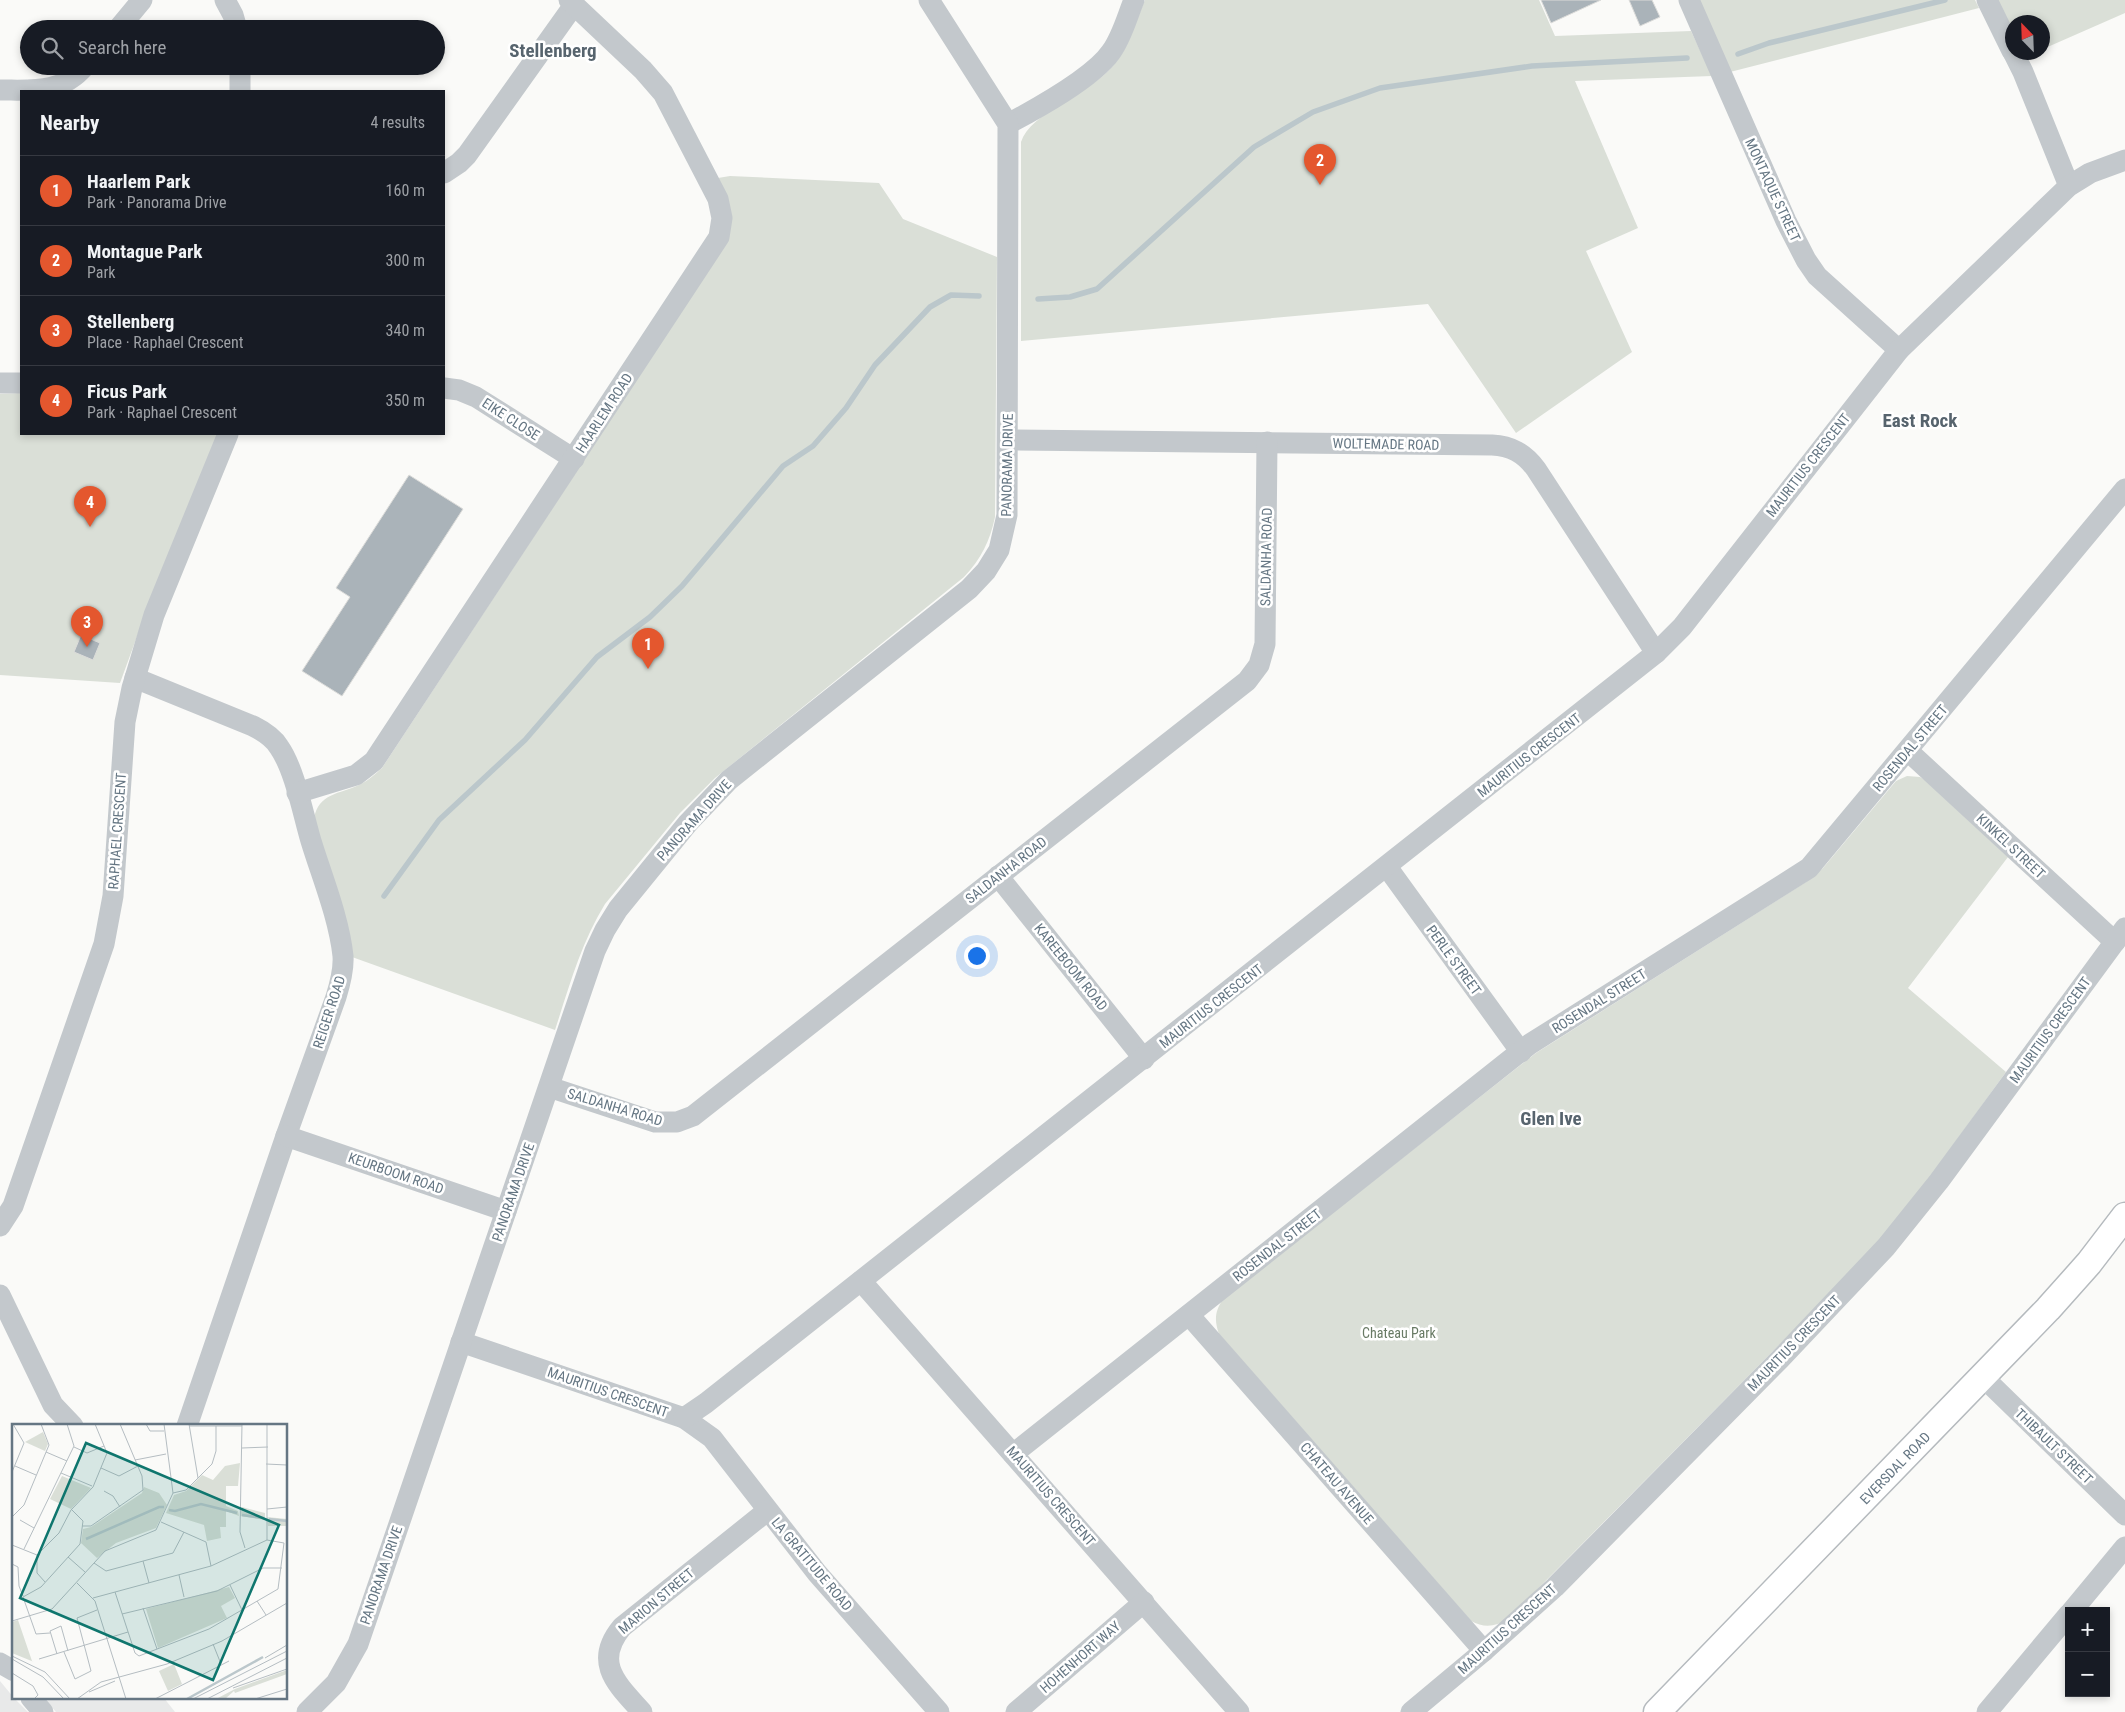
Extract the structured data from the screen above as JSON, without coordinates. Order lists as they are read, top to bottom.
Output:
{
  "streets": {
    "main road": ["EVERSDAL ROAD"],
    "street": [
      "MONTAQUE STREET",
      "HAARLEM ROAD",
      "EIKE CLOSE",
      "WOLTEMADE ROAD",
      "PANORAMA DRIVE",
      "MAURITIUS CRESCENT",
      "SALDANHA ROAD",
      "ROSENDAL STREET",
      "RAPHAEL CRESCENT",
      "KINKEL STREET",
      "PERLE STREET",
      "KAREEBOOM ROAD",
      "REIGER ROAD",
      "KEURBOOM ROAD",
      "THIBAULT STREET",
      "CHATEAU AVENUE",
      "LA GRATITUDE ROAD",
      "MARION STREET",
      "HOHENHORT WAY"
    ]
  },
  "crossings": [
    ["MONTAQUE STREET", "MAURITIUS CRESCENT"],
    ["HAARLEM ROAD", "EIKE CLOSE"],
    ["HAARLEM ROAD", "REIGER ROAD"],
    ["WOLTEMADE ROAD", "PANORAMA DRIVE"],
    ["WOLTEMADE ROAD", "MAURITIUS CRESCENT"],
    ["WOLTEMADE ROAD", "SALDANHA ROAD"],
    ["PANORAMA DRIVE", "MAURITIUS CRESCENT"],
    ["PANORAMA DRIVE", "SALDANHA ROAD"],
    ["PANORAMA DRIVE", "KEURBOOM ROAD"],
    ["MAURITIUS CRESCENT", "ROSENDAL STREET"],
    ["MAURITIUS CRESCENT", "KINKEL STREET"],
    ["MAURITIUS CRESCENT", "PERLE STREET"],
    ["MAURITIUS CRESCENT", "KAREEBOOM ROAD"],
    ["MAURITIUS CRESCENT", "CHATEAU AVENUE"],
    ["MAURITIUS CRESCENT", "LA GRATITUDE ROAD"],
    ["MAURITIUS CRESCENT", "HOHENHORT WAY"],
    ["SALDANHA ROAD", "KAREEBOOM ROAD"],
    ["ROSENDAL STREET", "KINKEL STREET"],
    ["ROSENDAL STREET", "PERLE STREET"],
    ["ROSENDAL STREET", "CHATEAU AVENUE"],
    ["RAPHAEL CRESCENT", "REIGER ROAD"],
    ["REIGER ROAD", "KEURBOOM ROAD"],
    ["THIBAULT STREET", "EVERSDAL ROAD"],
    ["LA GRATITUDE ROAD", "MARION STREET"]
  ],
  "districts": ["Stellenberg", "East Rock", "Glen Ive"],
  "parks": ["Chateau Park"],
  "north": "top left",
  "page": {
    "search": "Search here",
    "heading": ["Nearby", "4 results"],
    "pins": [
      "2",
      "4",
      "3",
      "1"
    ],
    "list": [
      {
        "mark": "1",
        "name": "Haarlem Park",
        "note": "Park · Panorama Drive",
        "value": "160 m"
      },
      {
        "mark": "2",
        "name": "Montague Park",
        "note": "Park",
        "value": "300 m"
      },
      {
        "mark": "3",
        "name": "Stellenberg",
        "note": "Place · Raphael Crescent",
        "value": "340 m"
      },
      {
        "mark": "4",
        "name": "Ficus Park",
        "note": "Park · Raphael Crescent",
        "value": "350 m"
      }
    ],
    "map_buttons": ["+", "−"]
  }
}
